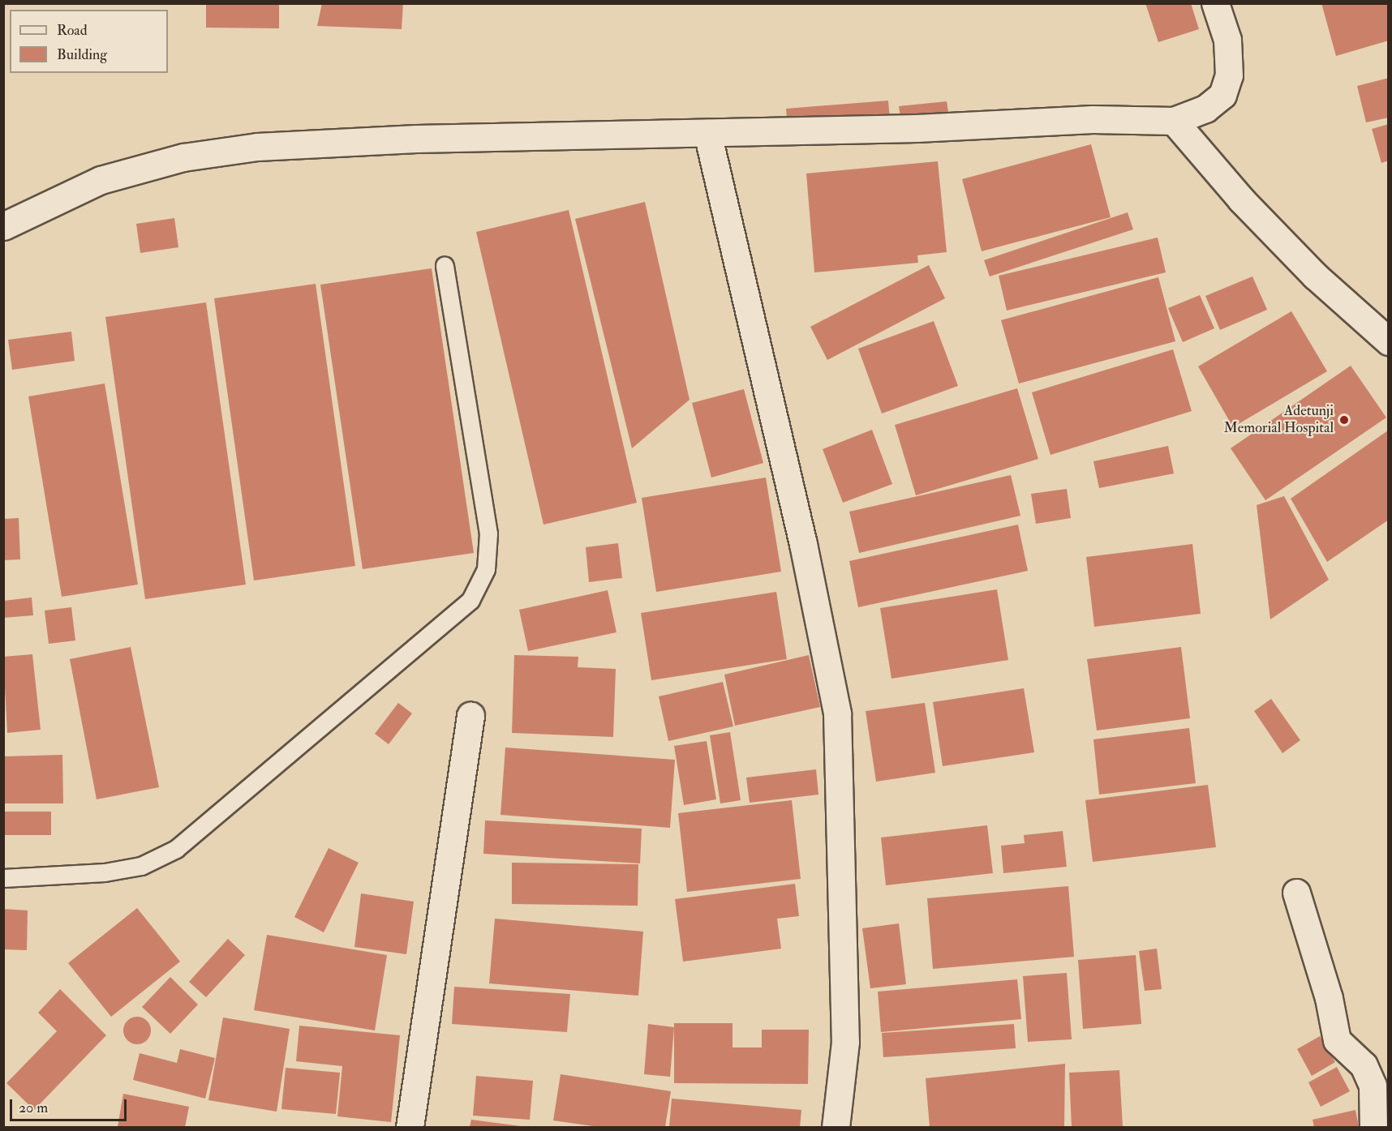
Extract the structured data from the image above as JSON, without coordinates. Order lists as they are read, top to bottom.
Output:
{
  "places": ["Adetunji Memorial Hospital"],
  "legend": ["Road", "Building"],
  "scale_bar": "20 m"
}
